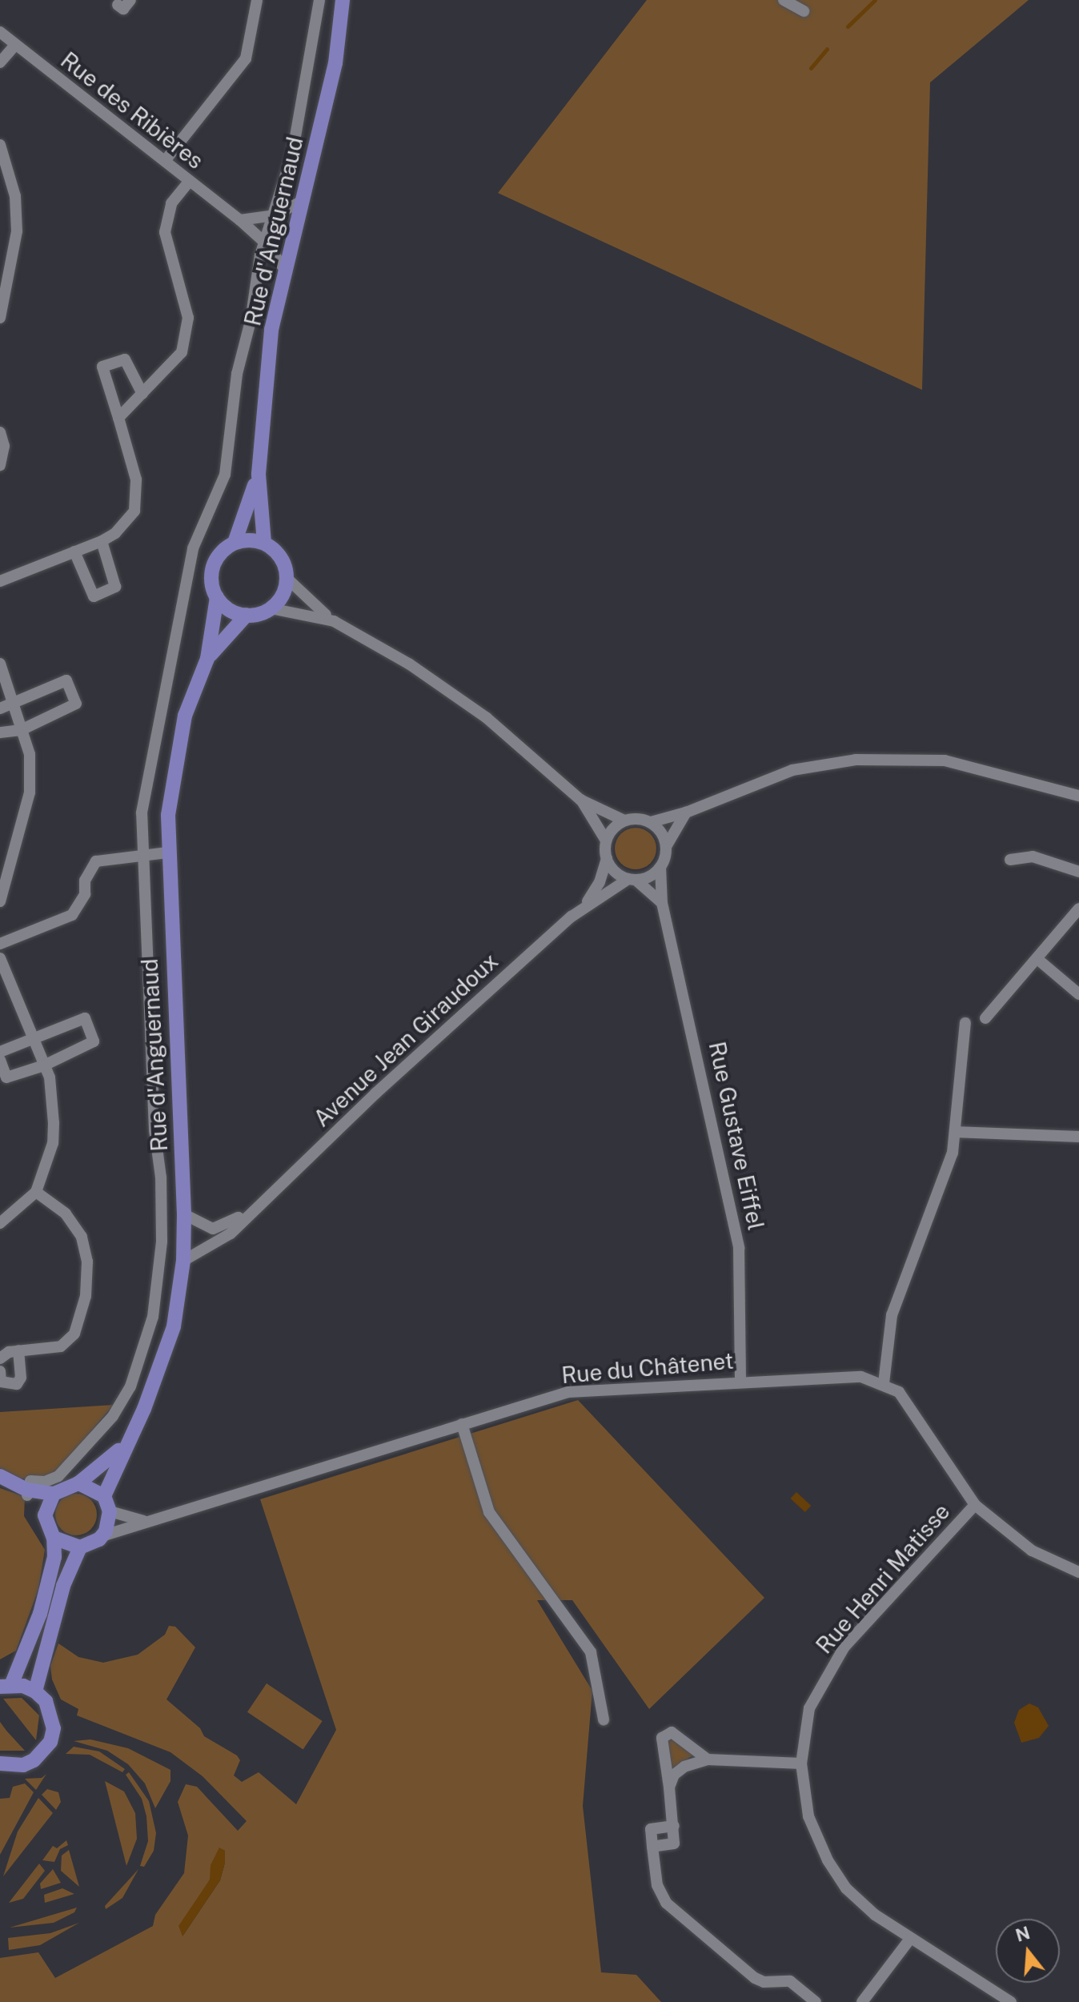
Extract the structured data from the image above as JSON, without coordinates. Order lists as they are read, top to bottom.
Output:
{
  "streets": {
    "main road": ["Rue d'Anguernaud"],
    "street": [
      "Rue des Ribières",
      "Avenue Jean Giraudoux",
      "Rue Gustave Eiffel",
      "Rue du Châtenet",
      "Rue Henri Matisse"
    ]
  },
  "crossings": [
    ["Rue des Ribières", "Rue d'Anguernaud"],
    ["Rue d'Anguernaud", "Avenue Jean Giraudoux"],
    ["Rue d'Anguernaud", "Rue du Châtenet"],
    ["Avenue Jean Giraudoux", "Rue Gustave Eiffel"],
    ["Rue Gustave Eiffel", "Rue du Châtenet"],
    ["Rue du Châtenet", "Rue Henri Matisse"]
  ],
  "north": "top"
}
